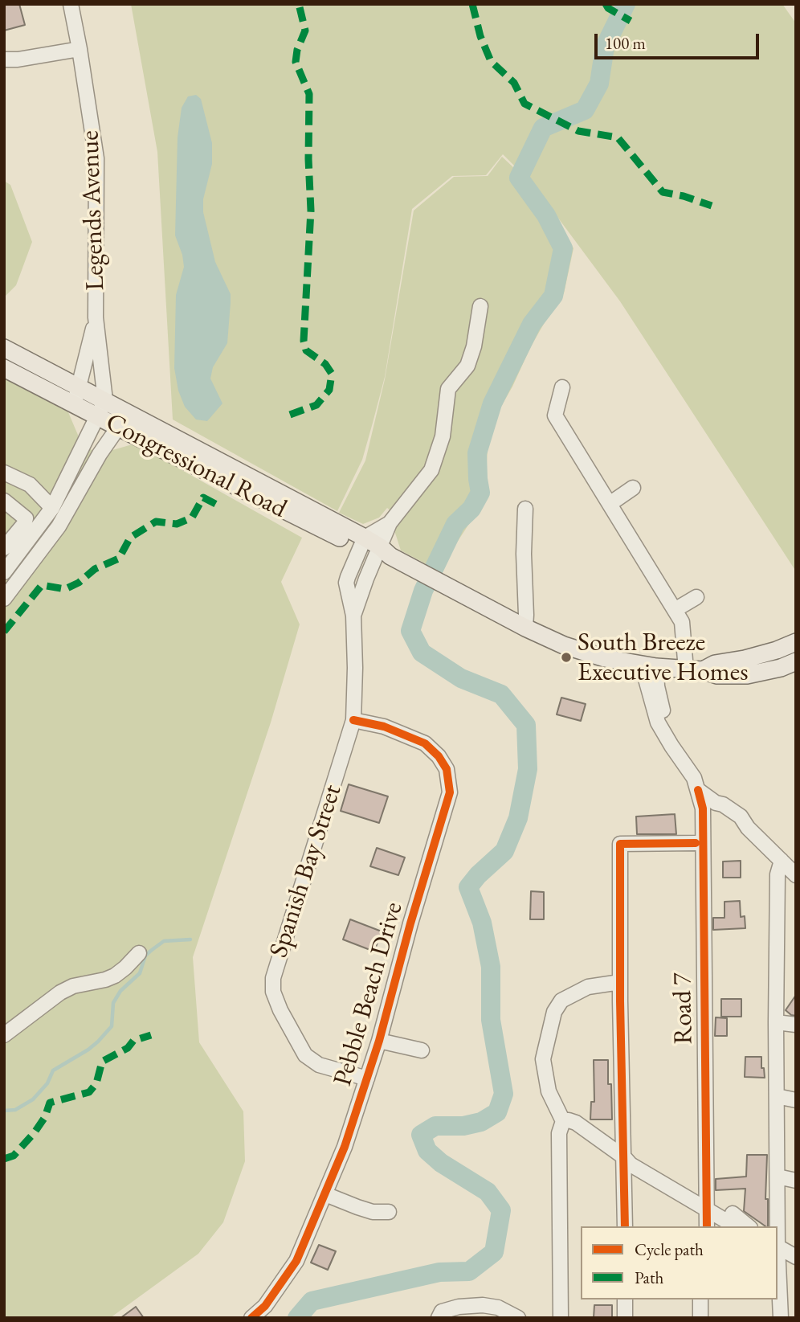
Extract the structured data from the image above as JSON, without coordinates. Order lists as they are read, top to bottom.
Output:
{
  "streets": {
    "main road": ["Congressional Road"],
    "street": [
      "Legends Avenue",
      "Spanish Bay Street",
      "Pebble Beach Drive",
      "Road 7"
    ]
  },
  "crossings": [
    ["Legends Avenue", "Congressional Road"],
    ["Congressional Road", "Spanish Bay Street"],
    ["Congressional Road", "Road 7"],
    ["Spanish Bay Street", "Pebble Beach Drive"]
  ],
  "places": ["South Breeze Executive Homes"],
  "legend": ["Cycle path", "Path"],
  "scale_bar": "100 m"
}
